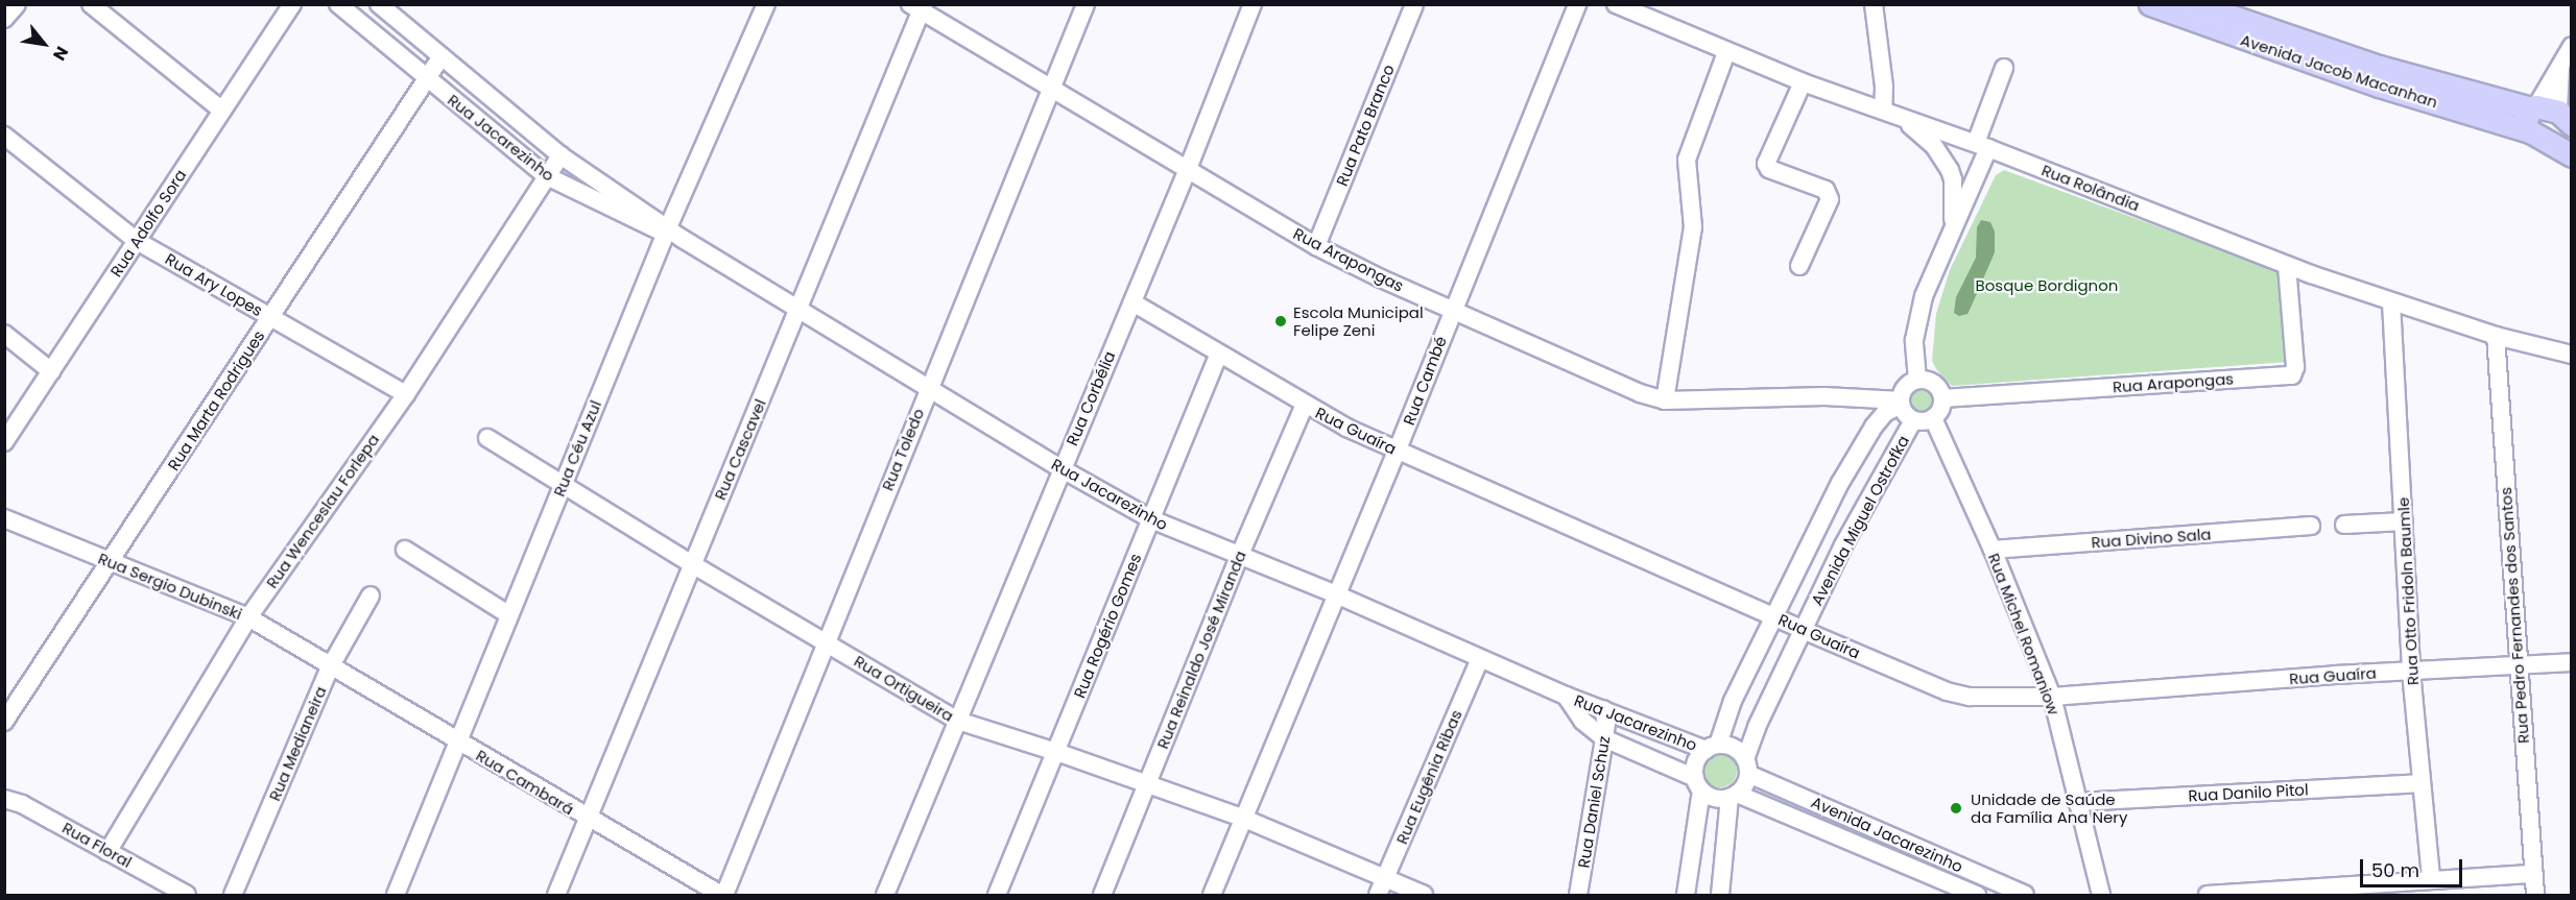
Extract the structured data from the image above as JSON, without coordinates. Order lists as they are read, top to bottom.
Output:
{
  "streets": {
    "main road": ["Avenida Jacob Macanhan"],
    "street": [
      "Rua Pato Branco",
      "Rua Jacarezinho",
      "Rua Rolândia",
      "Rua Adolfo Sora",
      "Rua Arapongas",
      "Rua Ary Lopes",
      "Rua Cambé",
      "Rua Corbélia",
      "Rua Marta Rodrigues",
      "Rua Guaíra",
      "Rua Céu Azul",
      "Rua Cascavel",
      "Rua Toledo",
      "Rua Wenceslau Forlepa",
      "Avenida Miguel Ostrofka",
      "Rua Divino Sala",
      "Rua Sergio Dubinski",
      "Rua Otto Fridoln Baumle",
      "Rua Pedro Fernandes dos Santos",
      "Rua Rogério Gomes",
      "Rua Michel Romaniow",
      "Rua Reinaldo José Miranda",
      "Rua Ortigueira",
      "Rua Medianeira",
      "Rua Eugênia Ribas",
      "Rua Cambará",
      "Rua Danilo Pitol",
      "Rua Daniel Schuz",
      "Avenida Jacarezinho",
      "Rua Floral"
    ]
  },
  "crossings": [
    ["Rua Pato Branco", "Rua Arapongas"],
    ["Rua Jacarezinho", "Rua Cambé"],
    ["Rua Jacarezinho", "Rua Corbélia"],
    ["Rua Jacarezinho", "Rua Marta Rodrigues"],
    ["Rua Jacarezinho", "Rua Céu Azul"],
    ["Rua Jacarezinho", "Rua Cascavel"],
    ["Rua Jacarezinho", "Rua Toledo"],
    ["Rua Jacarezinho", "Rua Wenceslau Forlepa"],
    ["Rua Jacarezinho", "Avenida Miguel Ostrofka"],
    ["Rua Jacarezinho", "Rua Rogério Gomes"],
    ["Rua Jacarezinho", "Rua Reinaldo José Miranda"],
    ["Rua Jacarezinho", "Rua Eugênia Ribas"],
    ["Rua Jacarezinho", "Rua Daniel Schuz"],
    ["Rua Jacarezinho", "Avenida Jacarezinho"],
    ["Rua Rolândia", "Rua Arapongas"],
    ["Rua Rolândia", "Rua Otto Fridoln Baumle"],
    ["Rua Rolândia", "Rua Pedro Fernandes dos Santos"],
    ["Rua Adolfo Sora", "Rua Ary Lopes"],
    ["Rua Arapongas", "Rua Cambé"],
    ["Rua Arapongas", "Rua Corbélia"],
    ["Rua Arapongas", "Rua Cascavel"],
    ["Rua Arapongas", "Rua Toledo"],
    ["Rua Arapongas", "Avenida Miguel Ostrofka"],
    ["Rua Arapongas", "Rua Michel Romaniow"],
    ["Rua Ary Lopes", "Rua Marta Rodrigues"],
    ["Rua Ary Lopes", "Rua Wenceslau Forlepa"],
    ["Rua Cambé", "Rua Guaíra"],
    ["Rua Cambé", "Rua Ortigueira"],
    ["Rua Corbélia", "Rua Guaíra"],
    ["Rua Corbélia", "Rua Ortigueira"],
    ["Rua Marta Rodrigues", "Rua Sergio Dubinski"],
    ["Rua Guaíra", "Avenida Miguel Ostrofka"],
    ["Rua Guaíra", "Rua Otto Fridoln Baumle"],
    ["Rua Guaíra", "Rua Pedro Fernandes dos Santos"],
    ["Rua Guaíra", "Rua Rogério Gomes"],
    ["Rua Guaíra", "Rua Michel Romaniow"],
    ["Rua Guaíra", "Rua Reinaldo José Miranda"],
    ["Rua Céu Azul", "Rua Ortigueira"],
    ["Rua Céu Azul", "Rua Cambará"],
    ["Rua Cascavel", "Rua Ortigueira"],
    ["Rua Cascavel", "Rua Cambará"],
    ["Rua Toledo", "Rua Ortigueira"],
    ["Rua Toledo", "Rua Cambará"],
    ["Rua Wenceslau Forlepa", "Rua Sergio Dubinski"],
    ["Rua Wenceslau Forlepa", "Rua Floral"],
    ["Avenida Miguel Ostrofka", "Rua Michel Romaniow"],
    ["Avenida Miguel Ostrofka", "Avenida Jacarezinho"],
    ["Rua Divino Sala", "Rua Michel Romaniow"],
    ["Rua Sergio Dubinski", "Rua Medianeira"],
    ["Rua Sergio Dubinski", "Rua Cambará"],
    ["Rua Otto Fridoln Baumle", "Rua Danilo Pitol"],
    ["Rua Rogério Gomes", "Rua Ortigueira"],
    ["Rua Michel Romaniow", "Rua Danilo Pitol"],
    ["Rua Reinaldo José Miranda", "Rua Ortigueira"],
    ["Rua Ortigueira", "Rua Eugênia Ribas"],
    ["Rua Medianeira", "Rua Cambará"]
  ],
  "parks": ["Bosque Bordignon"],
  "places": ["Escola Municipal Felipe Zeni", "Unidade de Saúde da Família Ana Nery"],
  "scale_bar": "50 m",
  "north": "bottom right"
}
